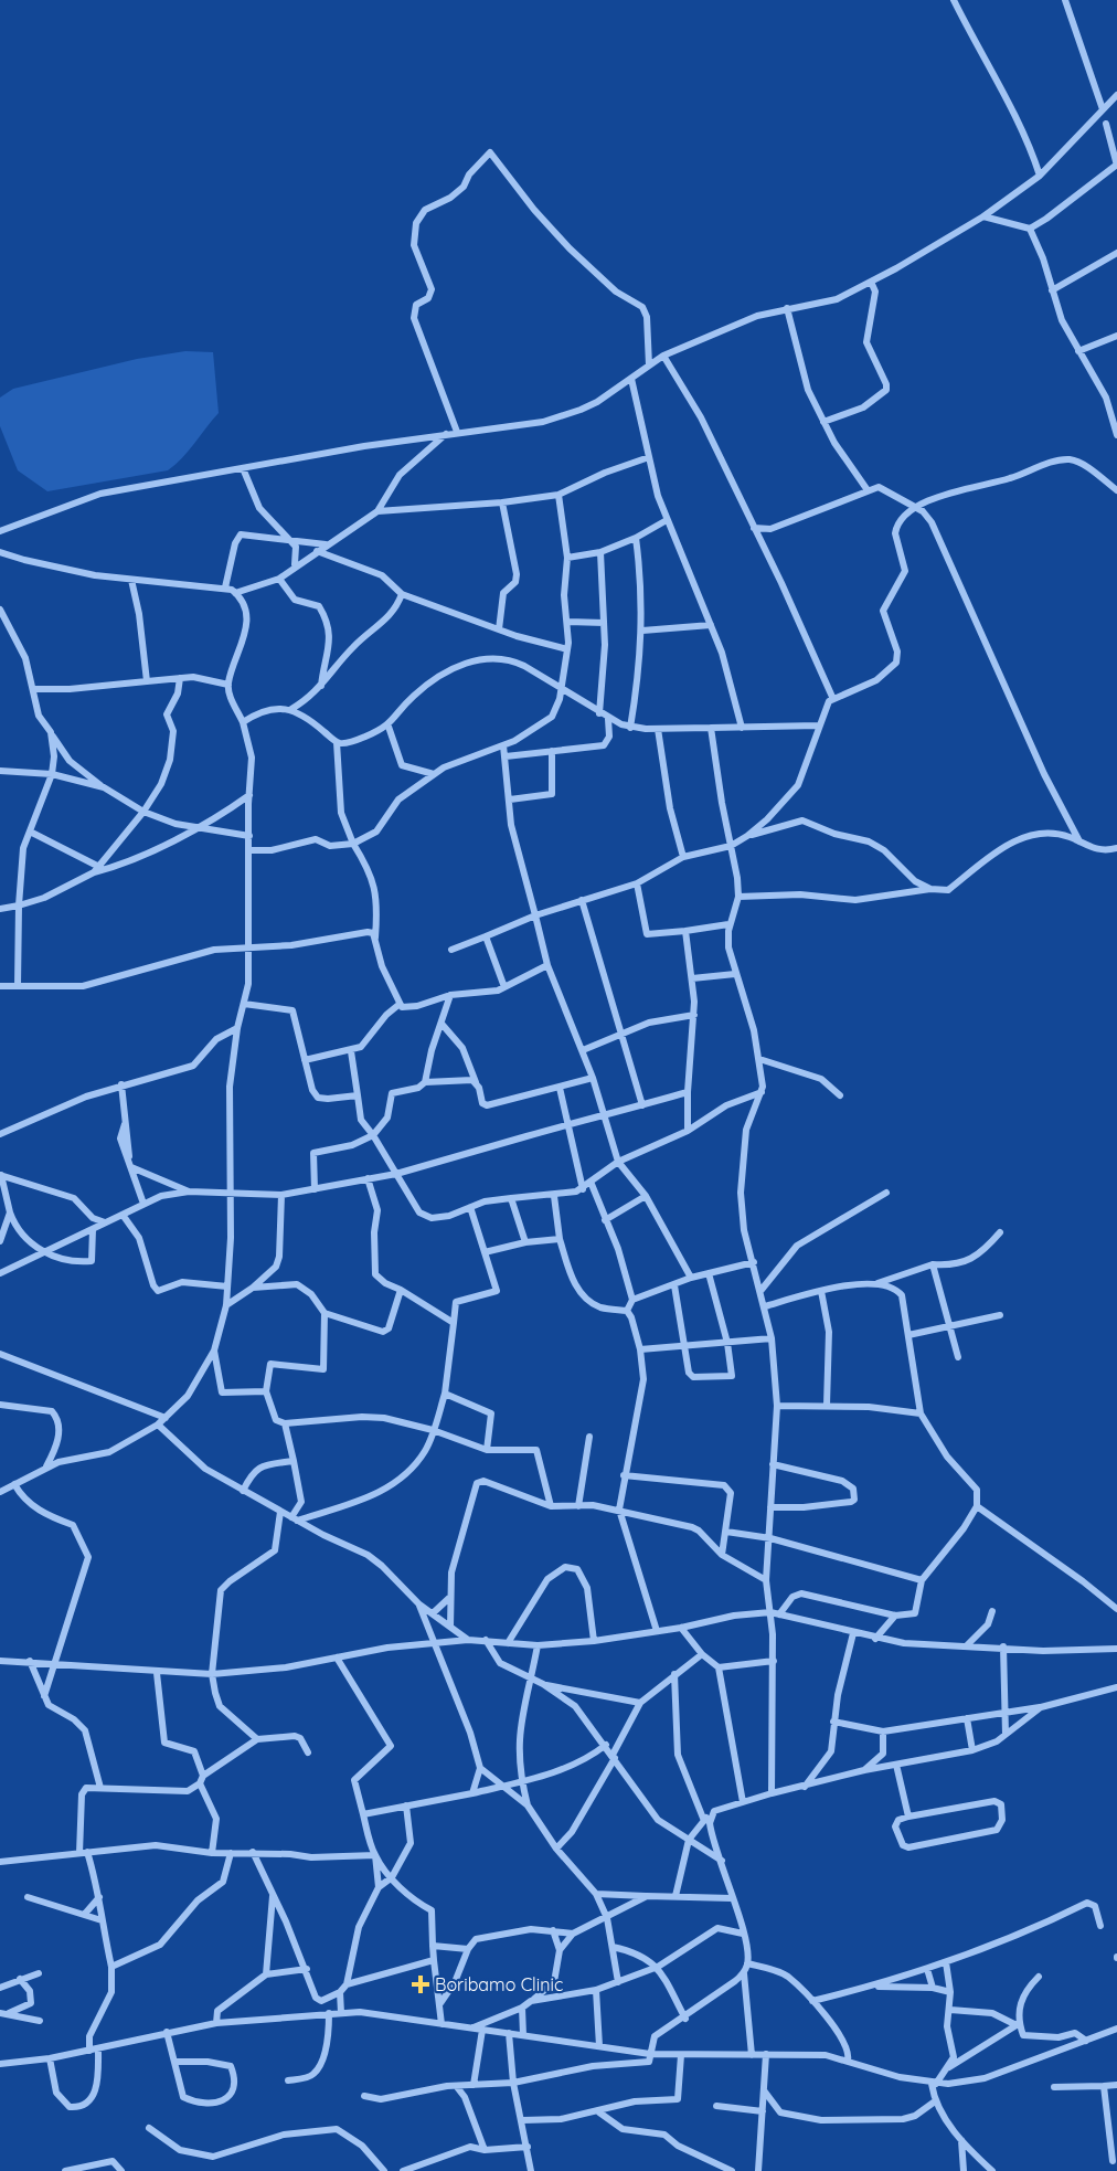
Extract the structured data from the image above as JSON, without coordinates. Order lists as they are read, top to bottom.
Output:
{
  "places": {
    "health": ["Boribamo Clinic"]
  }
}
